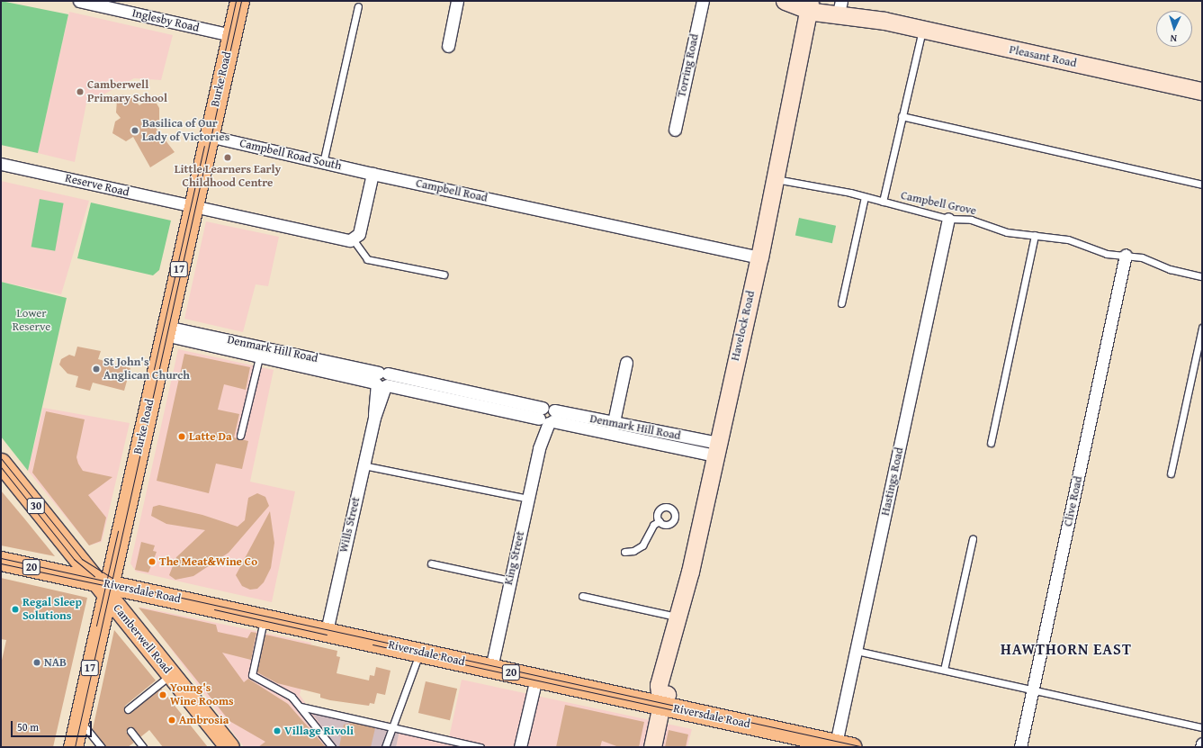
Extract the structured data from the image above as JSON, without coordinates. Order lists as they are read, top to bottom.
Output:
{
  "streets": {
    "main road": [
      "Burke Road",
      "17",
      "30",
      "20",
      "Riversdale Road",
      "Camberwell Road"
    ],
    "street": [
      "Inglesby Road",
      "Pleasant Road",
      "Torring Road",
      "Campbell Road South",
      "Reserve Road",
      "Campbell Road",
      "Havelock Road",
      "Denmark Hill Road",
      "Hastings Road",
      "Clive Road",
      "Wills Street",
      "King Street"
    ],
    "lane": ["Campbell Grove"]
  },
  "crossings": [
    ["Inglesby Road", "Burke Road"],
    ["Pleasant Road", "Havelock Road"],
    ["Burke Road", "Campbell Road South"],
    ["Burke Road", "Reserve Road"],
    ["Burke Road", "Denmark Hill Road"],
    ["Burke Road", "Riversdale Road"],
    ["Burke Road", "Camberwell Road"],
    ["Campbell Road South", "Campbell Road"],
    ["Campbell Road", "Havelock Road"],
    ["Campbell Grove", "Havelock Road"],
    ["Campbell Grove", "Hastings Road"],
    ["Campbell Grove", "Clive Road"],
    ["Havelock Road", "Denmark Hill Road"],
    ["Havelock Road", "Riversdale Road"],
    ["Denmark Hill Road", "Wills Street"],
    ["Denmark Hill Road", "King Street"],
    ["Hastings Road", "Riversdale Road"],
    ["Wills Street", "Riversdale Road"],
    ["King Street", "Riversdale Road"],
    ["Riversdale Road", "Camberwell Road"]
  ],
  "districts": ["HAWTHORN EAST"],
  "parks": ["Lower Reserve"],
  "places": [
    "Camberwell Primary School",
    "Basilica of Our Lady of Victories",
    "Little Learners Early Childhood Centre",
    "St John's Anglican Church",
    "Latte Da",
    "The Meat&Wine Co",
    "Regal Sleep Solutions",
    "NAB",
    "Young's Wine Rooms",
    "Ambrosia",
    "Village Rivoli"
  ],
  "scale_bar": "50 m",
  "north": "bottom"
}
